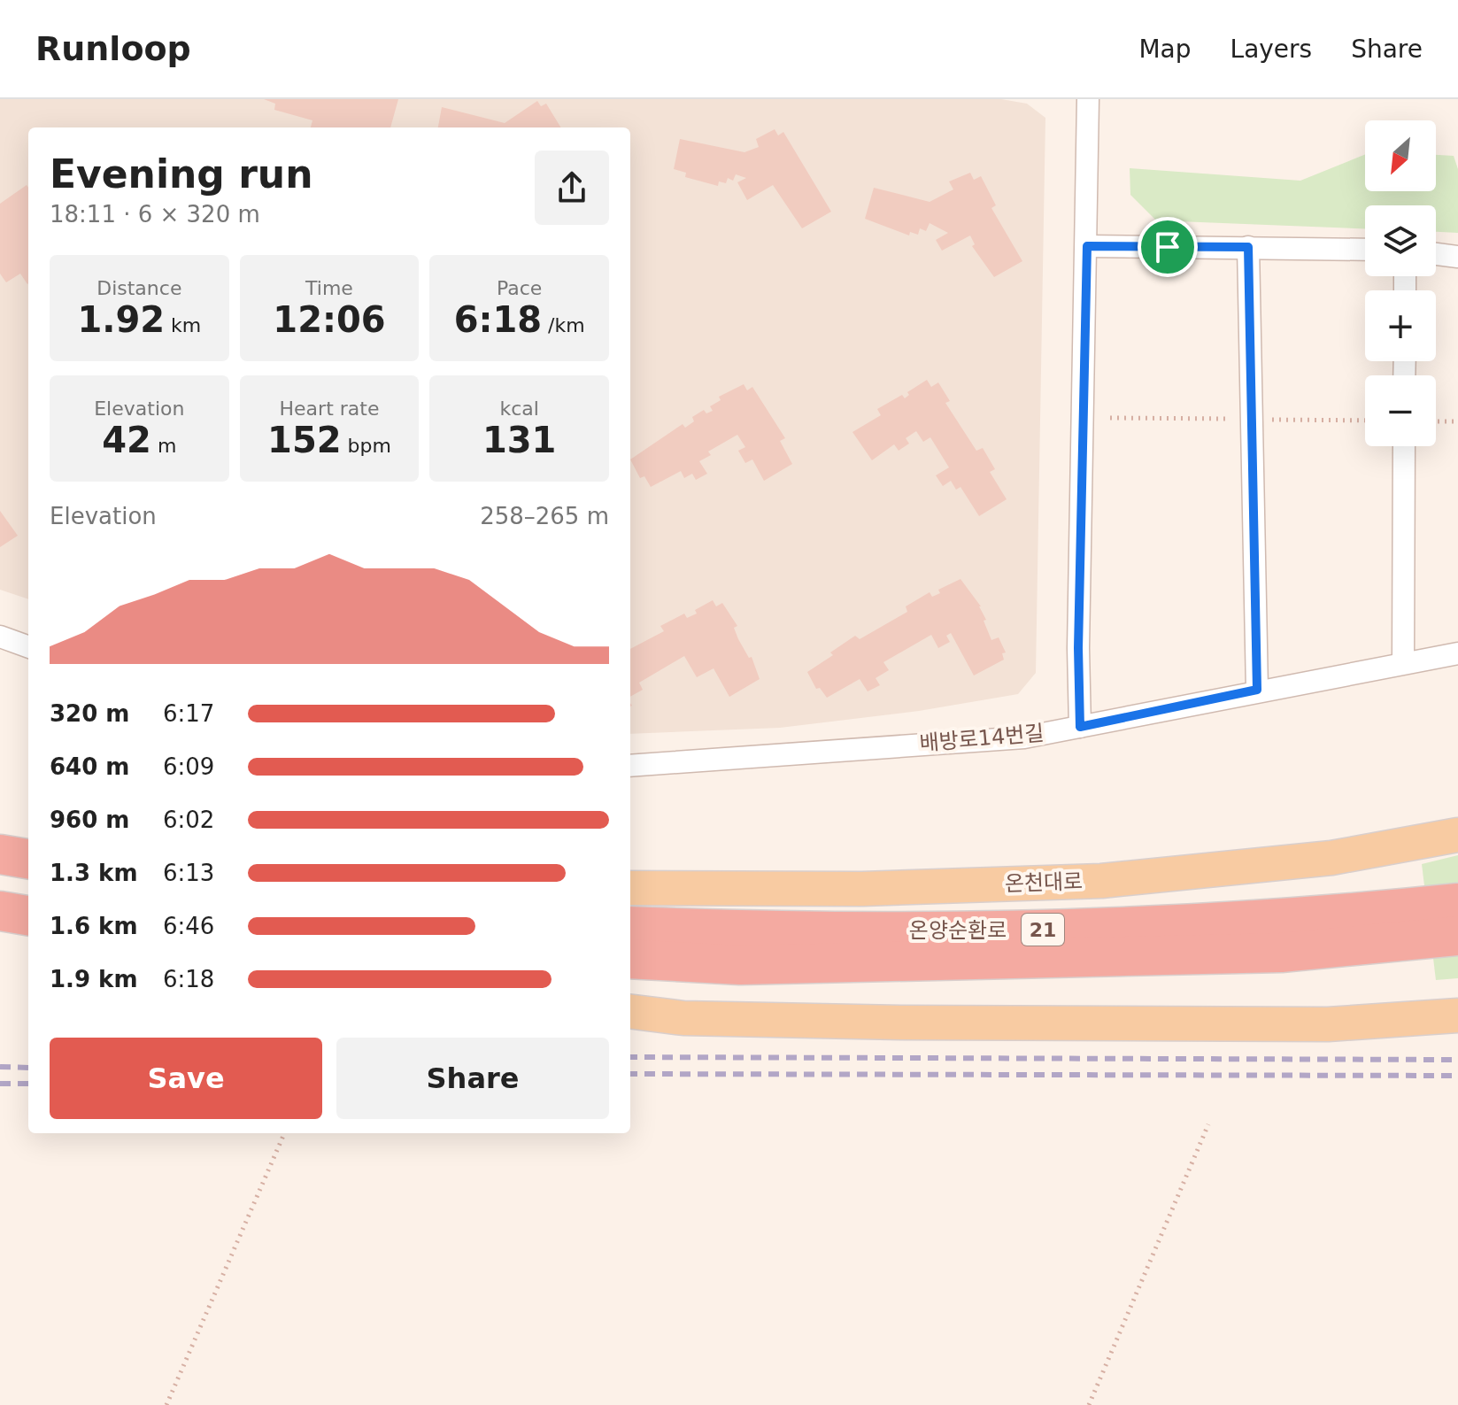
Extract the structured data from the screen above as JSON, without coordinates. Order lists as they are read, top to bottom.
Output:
{
  "streets": {
    "highway": ["21", "온양순환로"],
    "main road": ["온천대로"],
    "street": ["배방로14번길"]
  },
  "north": "bottom left",
  "page": {
    "header": "Runloop",
    "nav": ["Map", "Layers", "Share"],
    "map_buttons": ["+", "−"],
    "heading": ["Evening run", "18:11 · 6 × 320 m"],
    "stats": [
      ["Distance", "1.92 km"],
      ["Time", "12:06"],
      ["Pace", "6:18 /km"],
      ["Elevation", "42 m"],
      ["Heart rate", "152 bpm"],
      ["kcal", "131"]
    ],
    "chart": ["Elevation", "258–265 m"],
    "list": [
      {
        "name": "320 m",
        "note": "6:17"
      },
      {
        "name": "640 m",
        "note": "6:09"
      },
      {
        "name": "960 m",
        "note": "6:02"
      },
      {
        "name": "1.3 km",
        "note": "6:13"
      },
      {
        "name": "1.6 km",
        "note": "6:46"
      },
      {
        "name": "1.9 km",
        "note": "6:18"
      }
    ],
    "buttons": ["Save", "Share"]
  }
}
